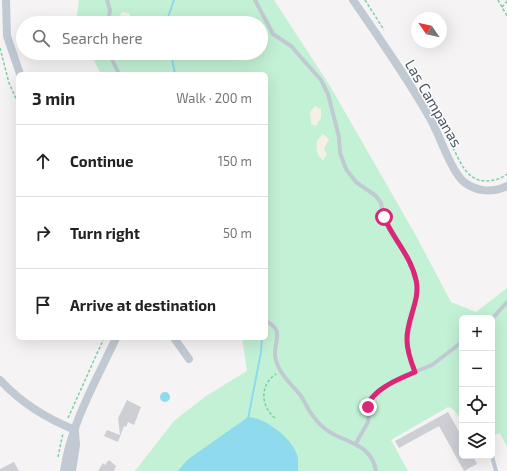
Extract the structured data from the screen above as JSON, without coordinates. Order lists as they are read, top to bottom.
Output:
{
  "streets": {
    "street": ["Las Campanas"]
  },
  "north": "top left",
  "page": {
    "search": "Search here",
    "heading": ["3 min", "Walk · 200 m"],
    "list": [
      ["Continue", "150 m"],
      ["Turn right", "50 m"],
      "Arrive at destination"
    ],
    "map_buttons": ["+", "−"]
  }
}
